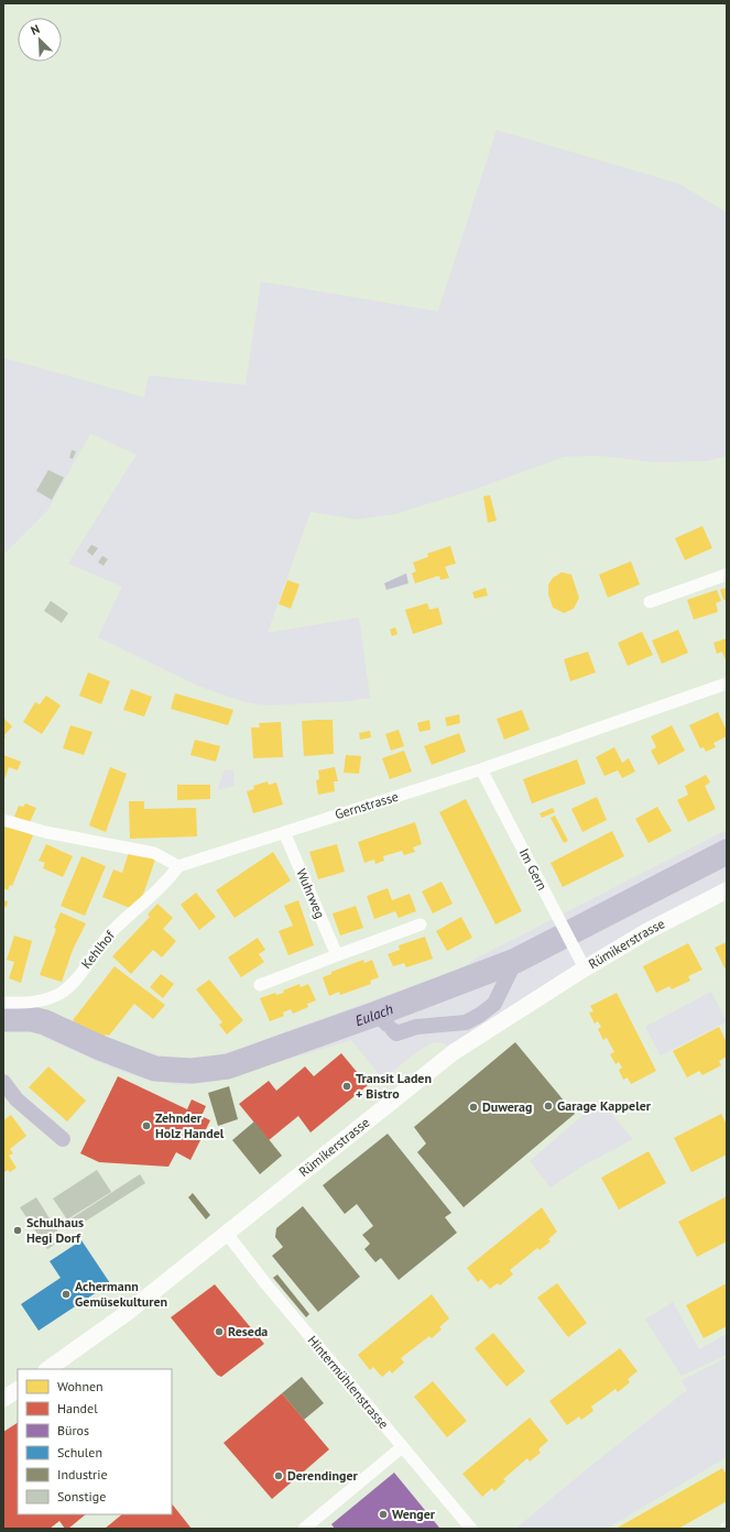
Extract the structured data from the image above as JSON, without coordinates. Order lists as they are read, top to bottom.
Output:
{
  "streets": {
    "main road": ["Rümikerstrasse"],
    "street": [
      "Gernstrasse",
      "Im Gern",
      "Wuhrweg",
      "Kehlhof",
      "Hintermühlenstrasse"
    ]
  },
  "crossings": [
    ["Gernstrasse", "Im Gern"],
    ["Gernstrasse", "Wuhrweg"],
    ["Gernstrasse", "Kehlhof"],
    ["Im Gern", "Rümikerstrasse"],
    ["Rümikerstrasse", "Hintermühlenstrasse"]
  ],
  "water": ["Eulach"],
  "places": [
    "Transit Laden + Bistro",
    "Garage Kappeler",
    "Duwerag",
    "Zehnder Holz Handel",
    "Schulhaus Hegi Dorf",
    "Achermann Gemüsekulturen",
    "Reseda",
    "Derendinger",
    "Wenger"
  ],
  "legend": [
    "Wohnen",
    "Handel",
    "Büros",
    "Schulen",
    "Industrie",
    "Sonstige"
  ],
  "north": "top left"
}
